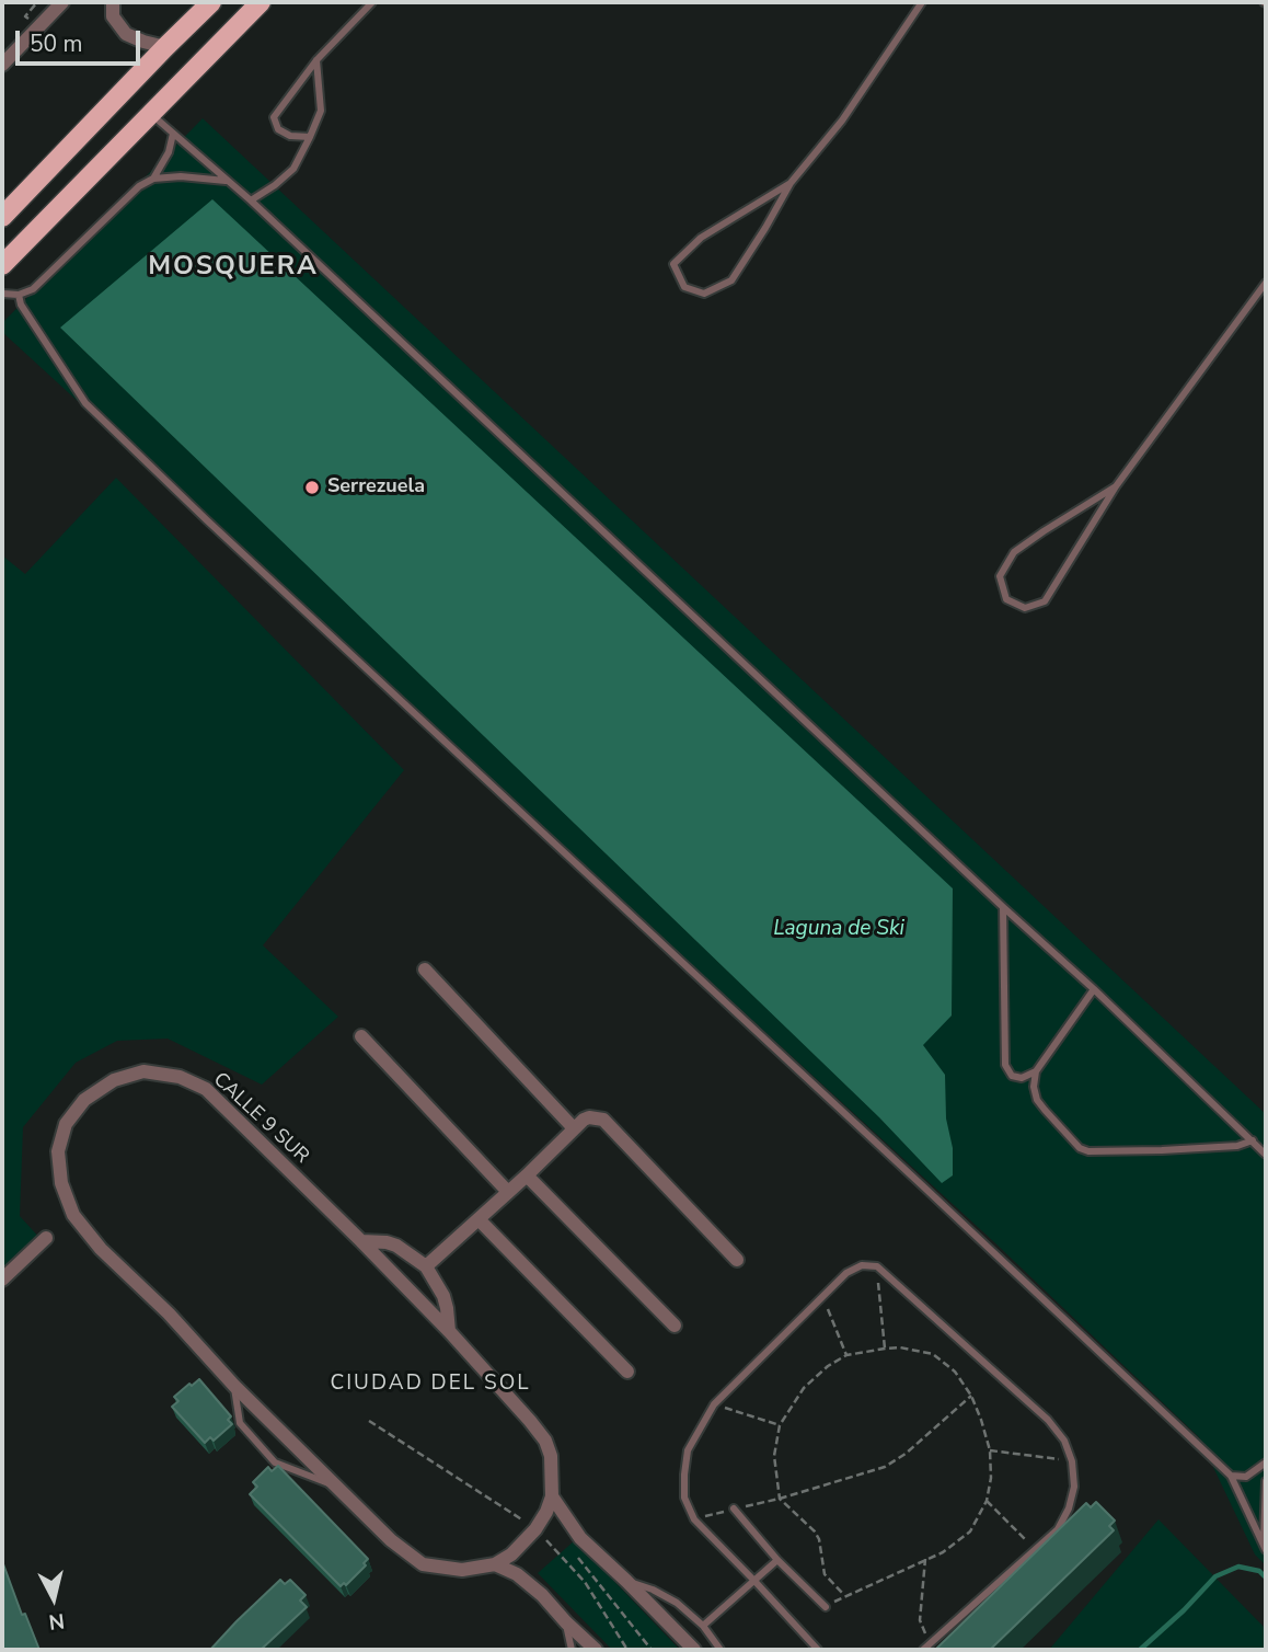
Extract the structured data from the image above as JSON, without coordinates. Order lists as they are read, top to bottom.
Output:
{
  "streets": {
    "street": ["CALLE 9 SUR"]
  },
  "districts": ["MOSQUERA", "CIUDAD DEL SOL"],
  "water": ["Laguna de Ski"],
  "places": ["Serrezuela"],
  "scale_bar": "50 m",
  "north": "bottom"
}
